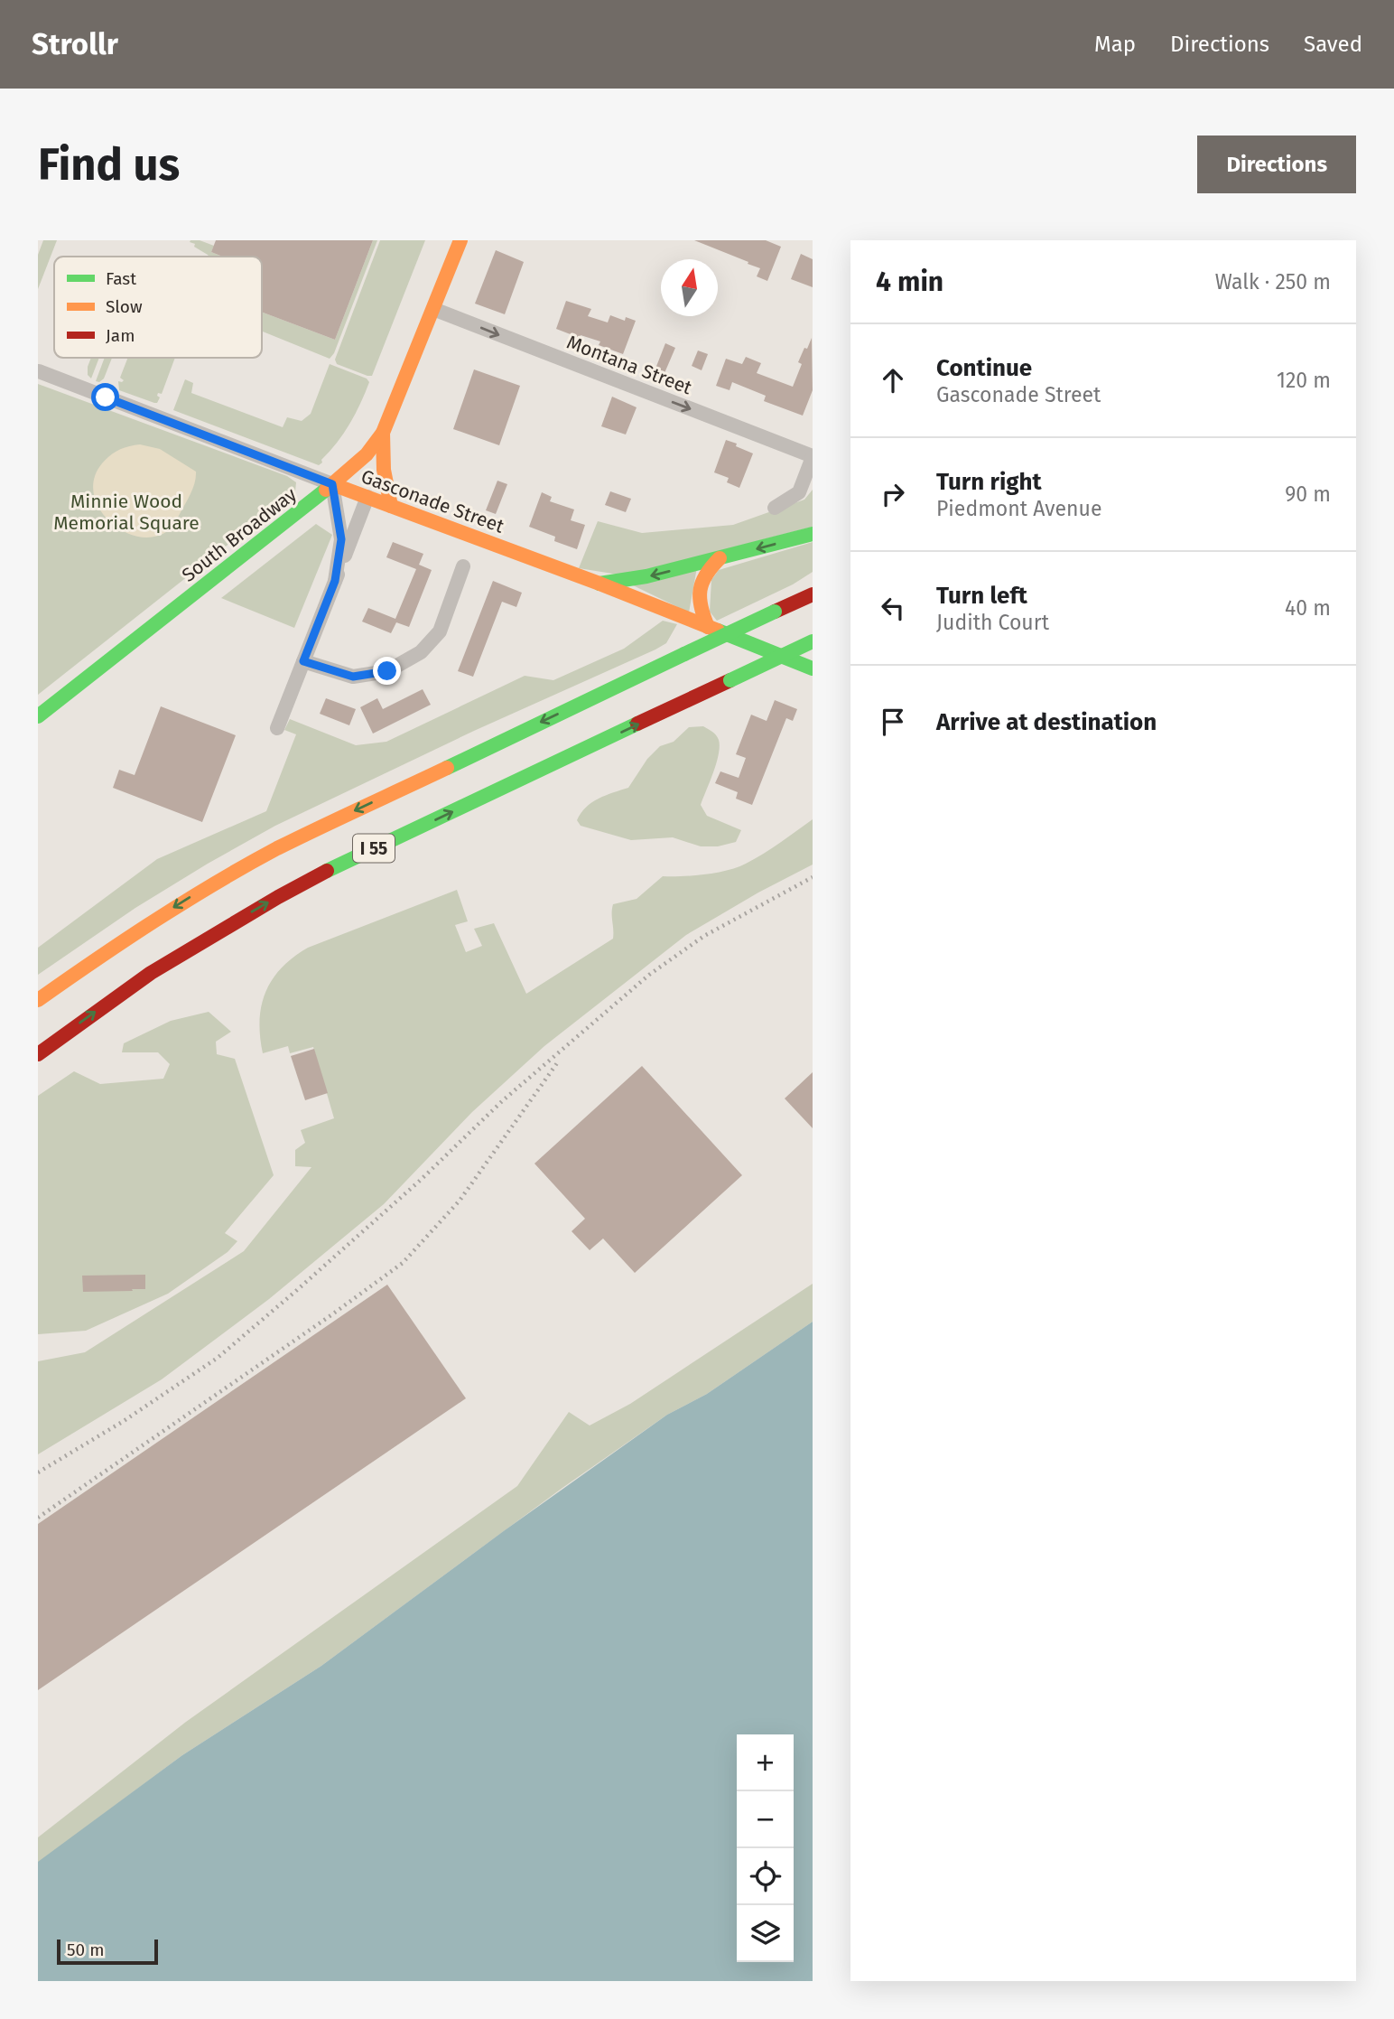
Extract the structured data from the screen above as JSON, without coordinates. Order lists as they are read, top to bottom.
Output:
{
  "streets": {
    "main road": ["Gasconade Street", "South Broadway", "I 55"],
    "street": ["Montana Street"]
  },
  "crossings": [
    ["Montana Street", "South Broadway"],
    ["Gasconade Street", "South Broadway"]
  ],
  "one_way": ["Montana Street"],
  "parks": ["Minnie Wood Memorial Square"],
  "legend": ["Fast", "Slow", "Jam"],
  "scale_bar": "50 m",
  "north": "top",
  "page": {
    "header": "Strollr",
    "nav": ["Map", "Directions", "Saved"],
    "buttons": "Directions",
    "title": "Find us",
    "heading": ["4 min", "Walk · 250 m"],
    "list": [
      ["Continue", "Gasconade Street", "120 m"],
      ["Turn right", "Piedmont Avenue", "90 m"],
      ["Turn left", "Judith Court", "40 m"],
      "Arrive at destination"
    ],
    "map_buttons": ["+", "−"],
    "scale": "50 m"
  }
}
